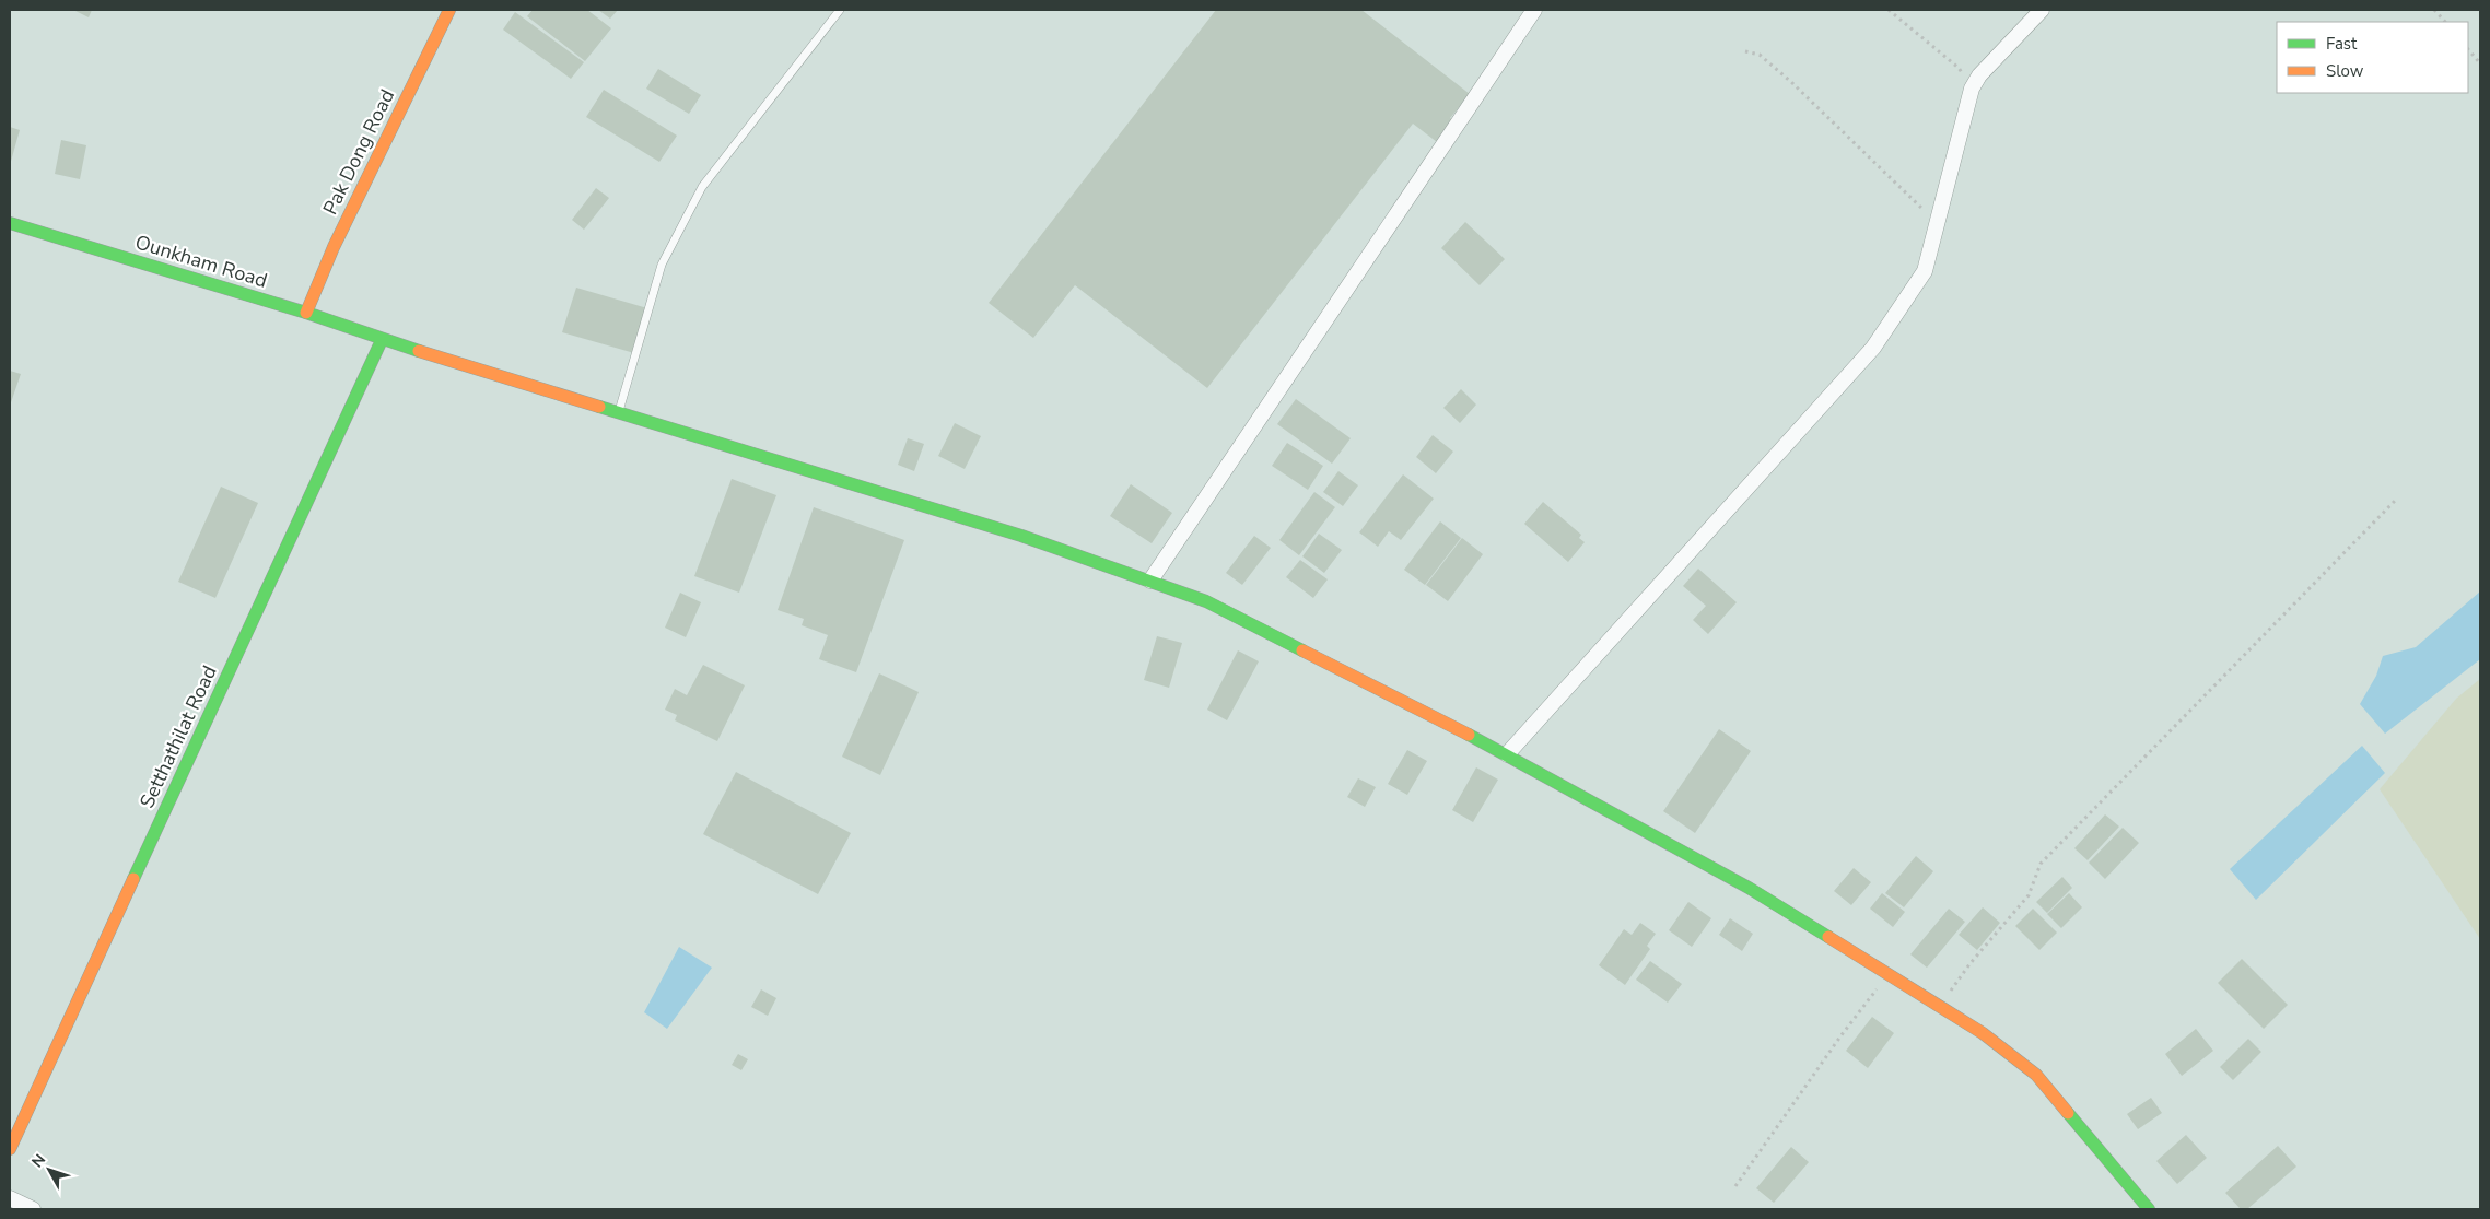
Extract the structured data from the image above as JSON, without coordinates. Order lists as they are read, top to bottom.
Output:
{
  "streets": {
    "street": ["Pak Dong Road", "Ounkham Road", "Setthathilat Road"]
  },
  "crossings": [
    ["Pak Dong Road", "Ounkham Road"],
    ["Ounkham Road", "Setthathilat Road"]
  ],
  "legend": ["Fast", "Slow"],
  "north": "top left"
}
